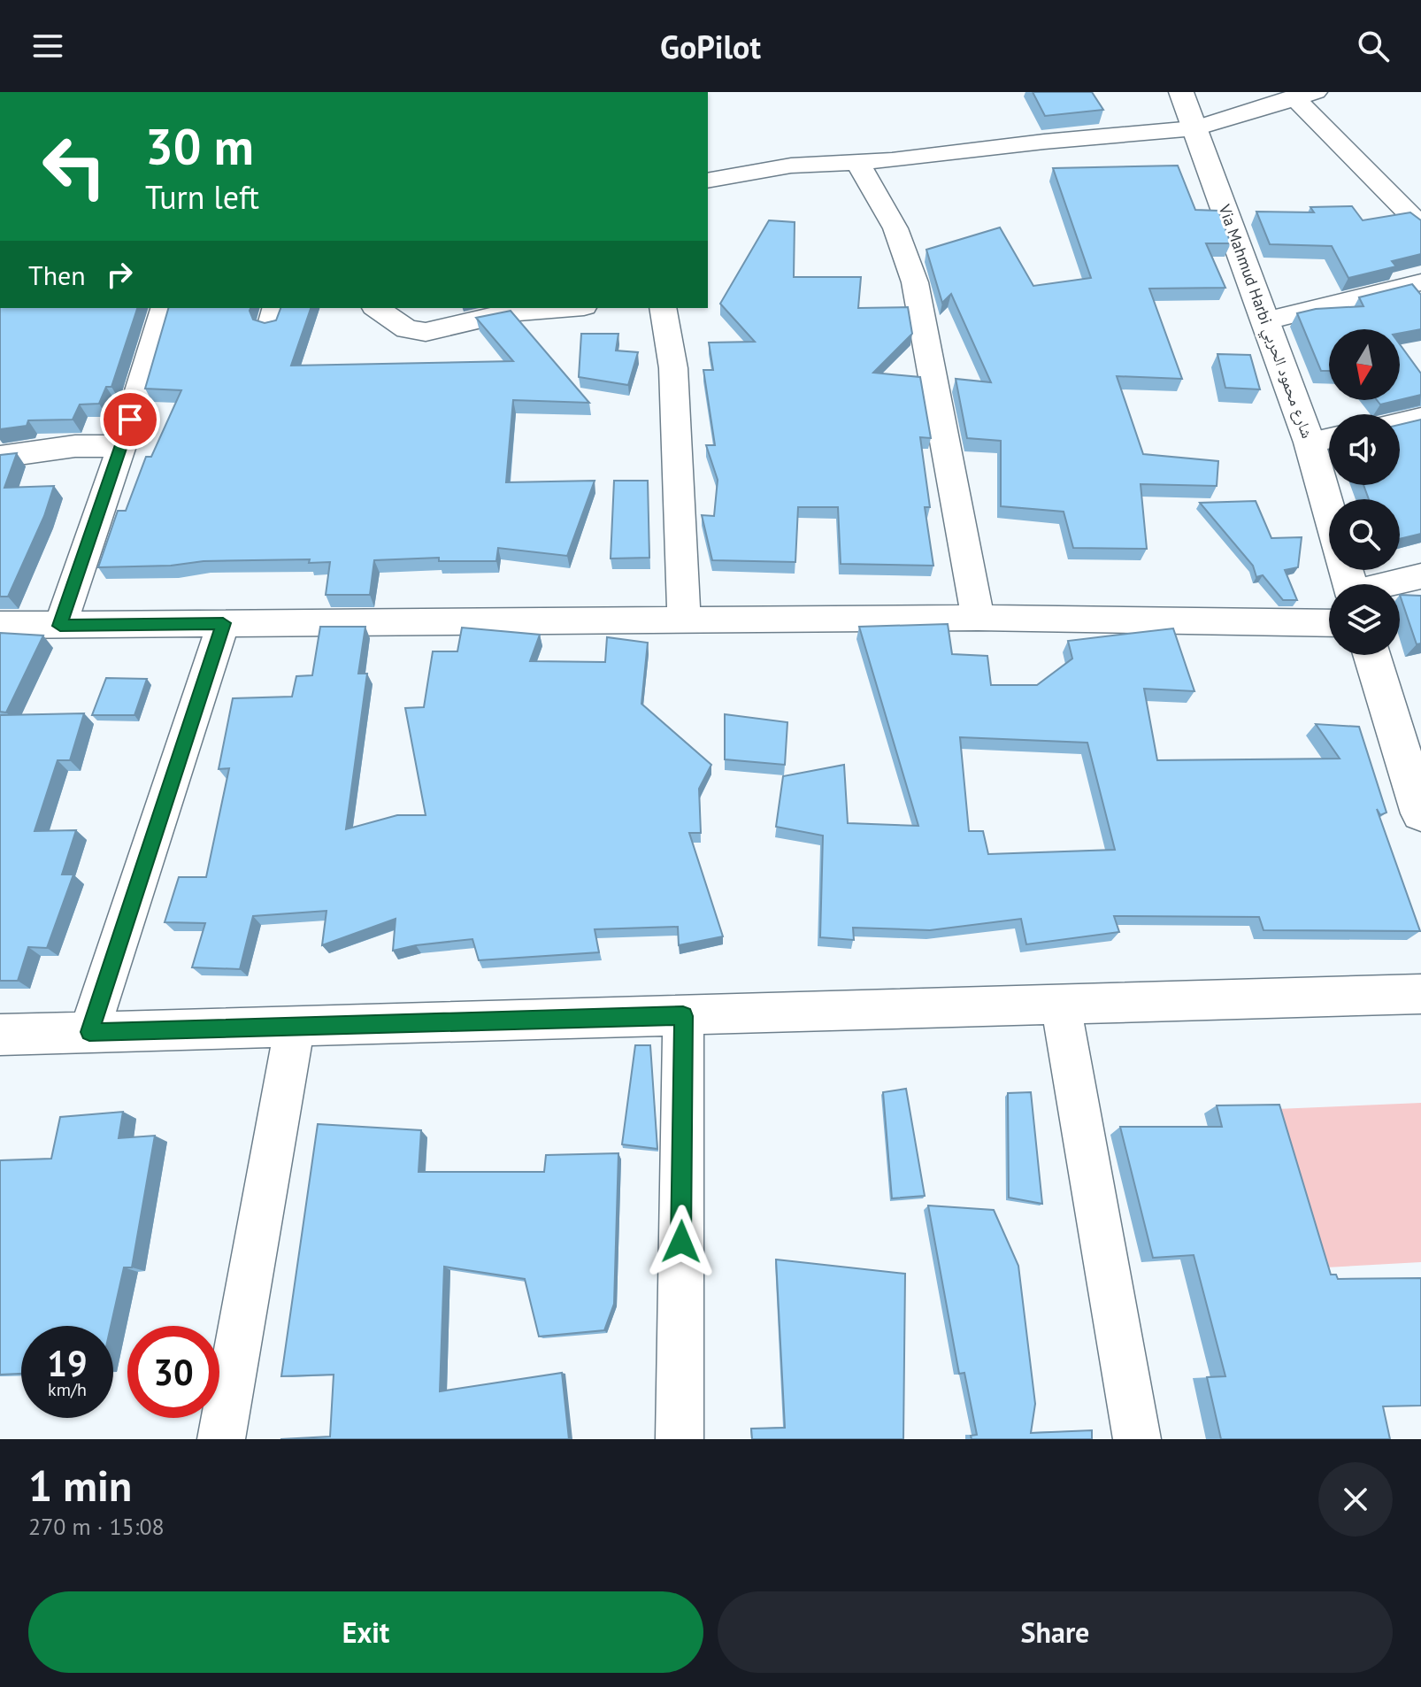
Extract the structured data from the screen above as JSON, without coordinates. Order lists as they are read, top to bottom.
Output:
{
  "streets": {
    "street": ["Via Mahmud Harbi شارع محمود الحربي"]
  },
  "north": "bottom",
  "page": {
    "header": "GoPilot",
    "turn": ["30 m", "Turn left"],
    "then": "Then",
    "speed": "19 km/h",
    "limit": "30",
    "heading": ["1 min", "270 m · 15:08"],
    "buttons": ["Exit", "Share"]
  }
}
